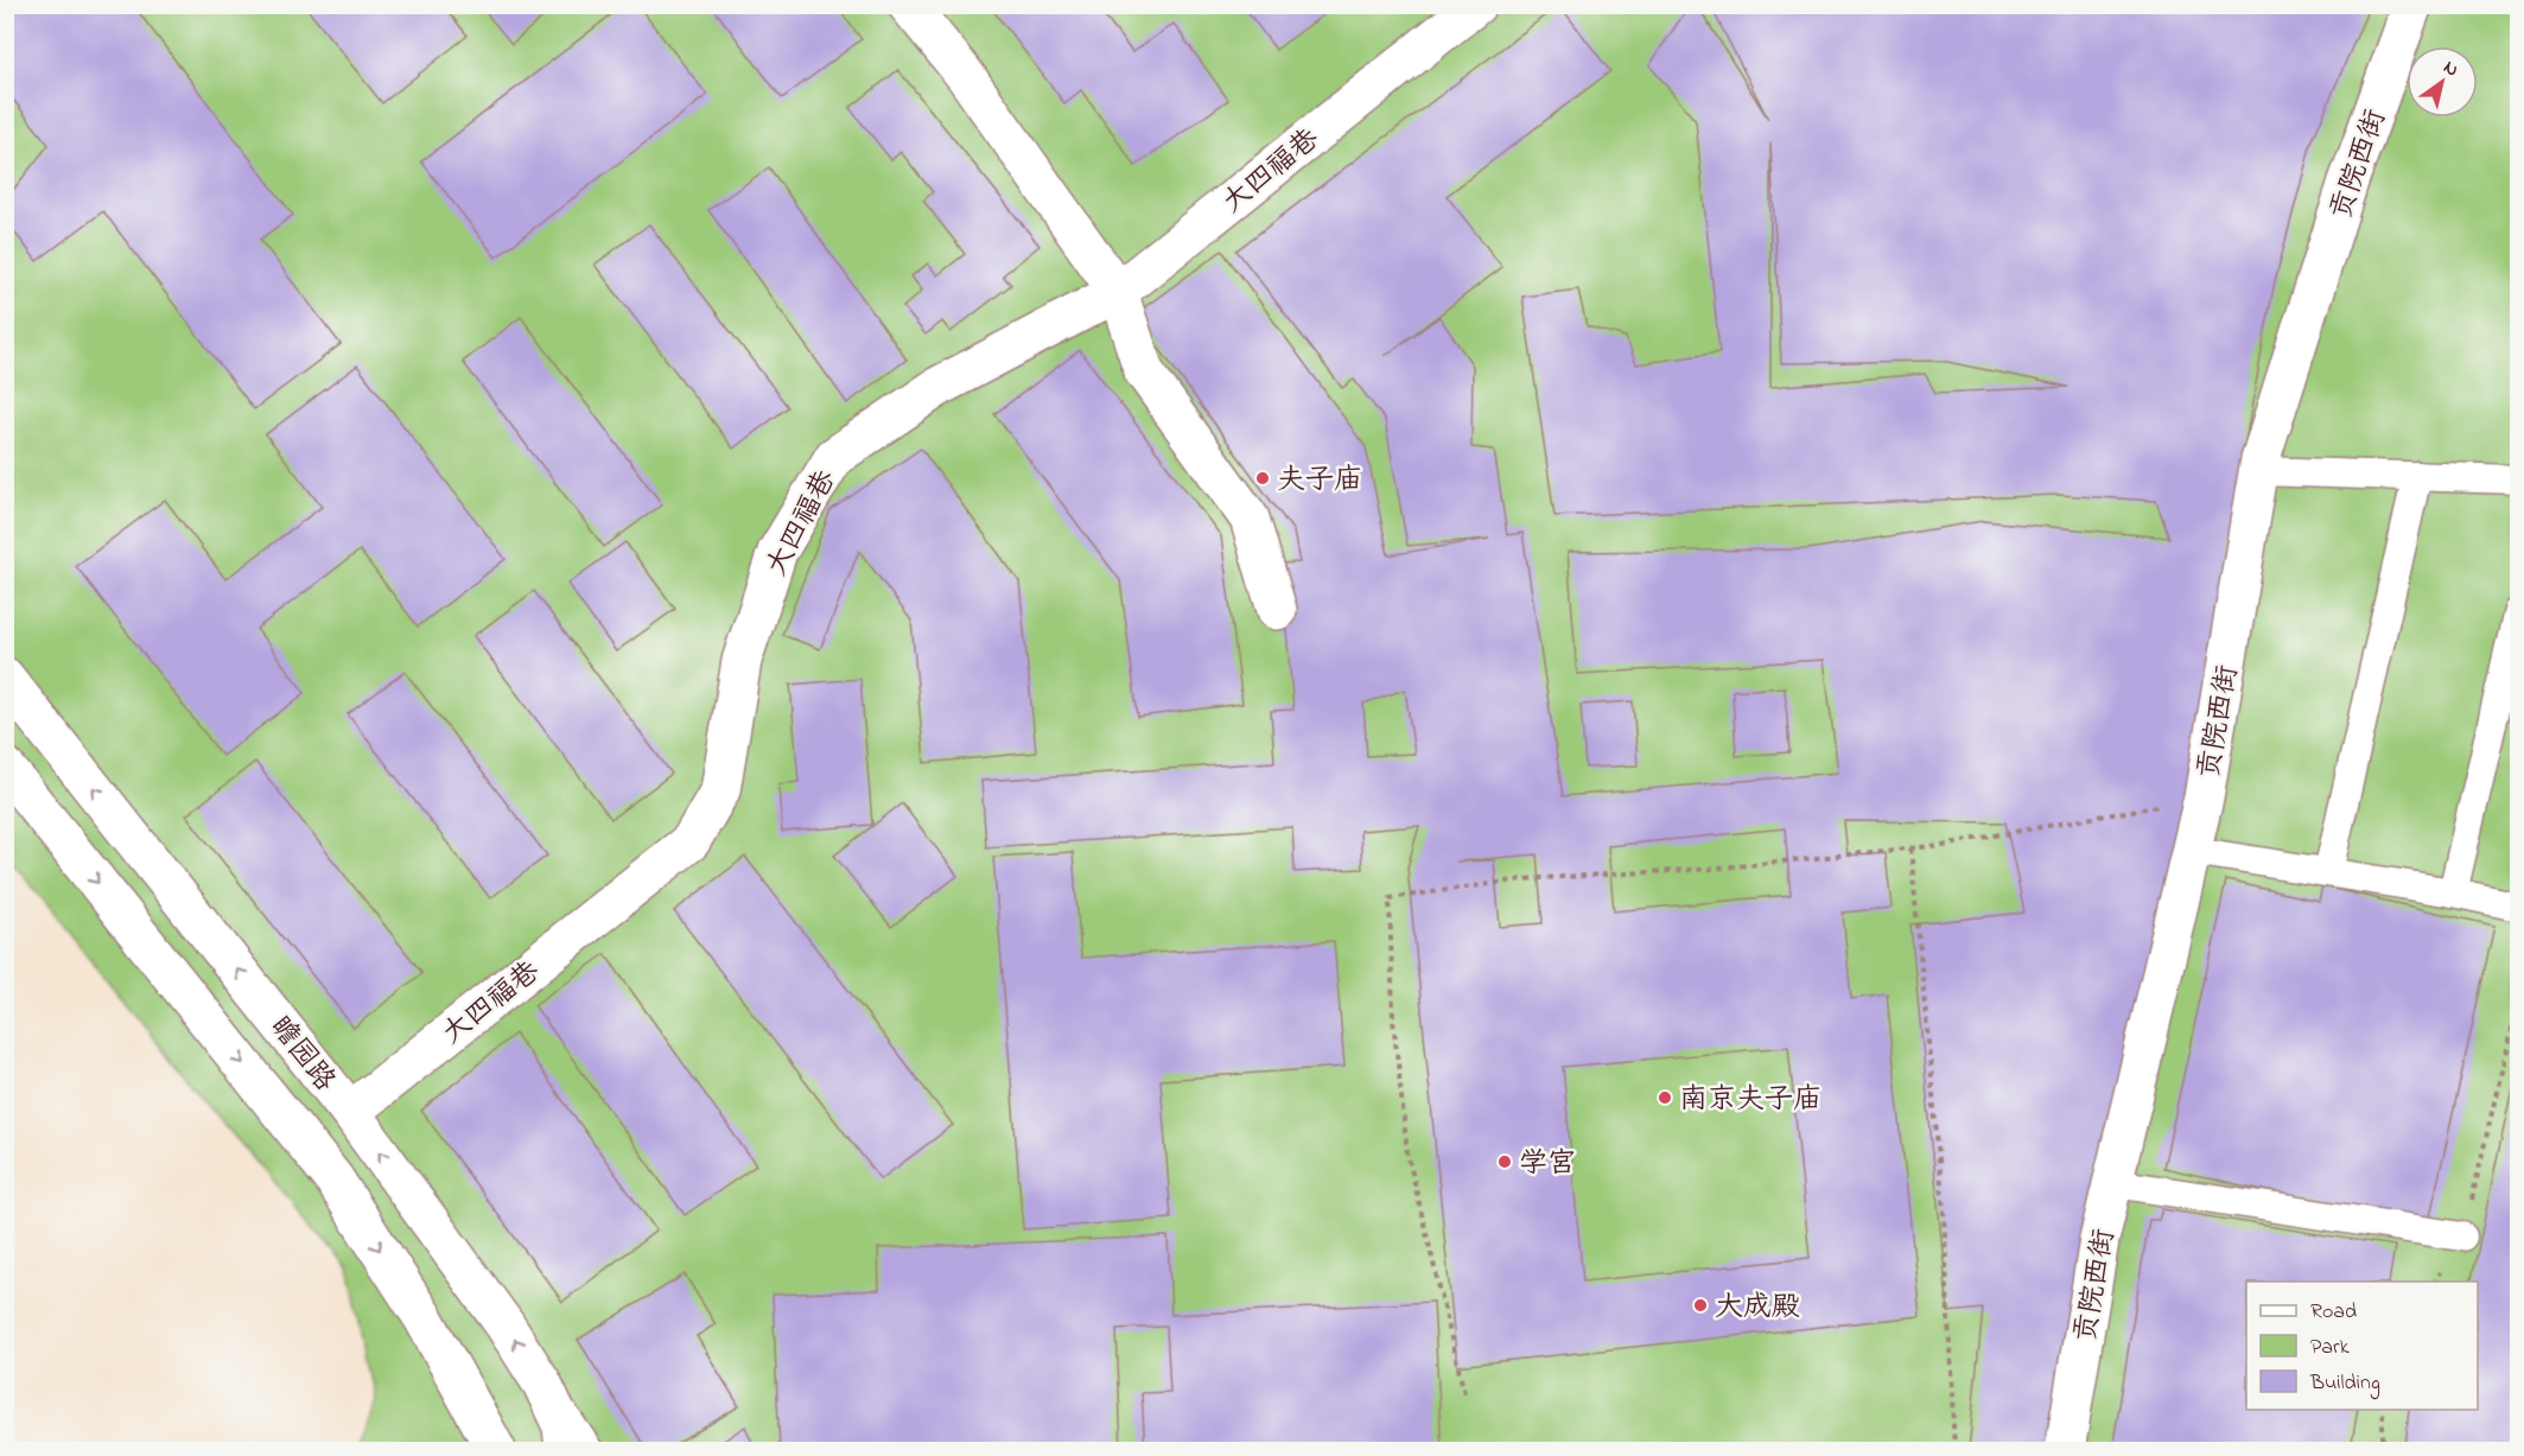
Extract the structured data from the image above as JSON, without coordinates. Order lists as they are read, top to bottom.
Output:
{
  "streets": {
    "street": ["贡院西街", "大四福巷", "瞻园路"]
  },
  "crossings": [
    ["大四福巷", "瞻园路"]
  ],
  "places": [
    "夫子庙",
    "南京夫子庙",
    "学宫",
    "大成殿"
  ],
  "legend": ["Road", "Park", "Building"],
  "north": "top right"
}
